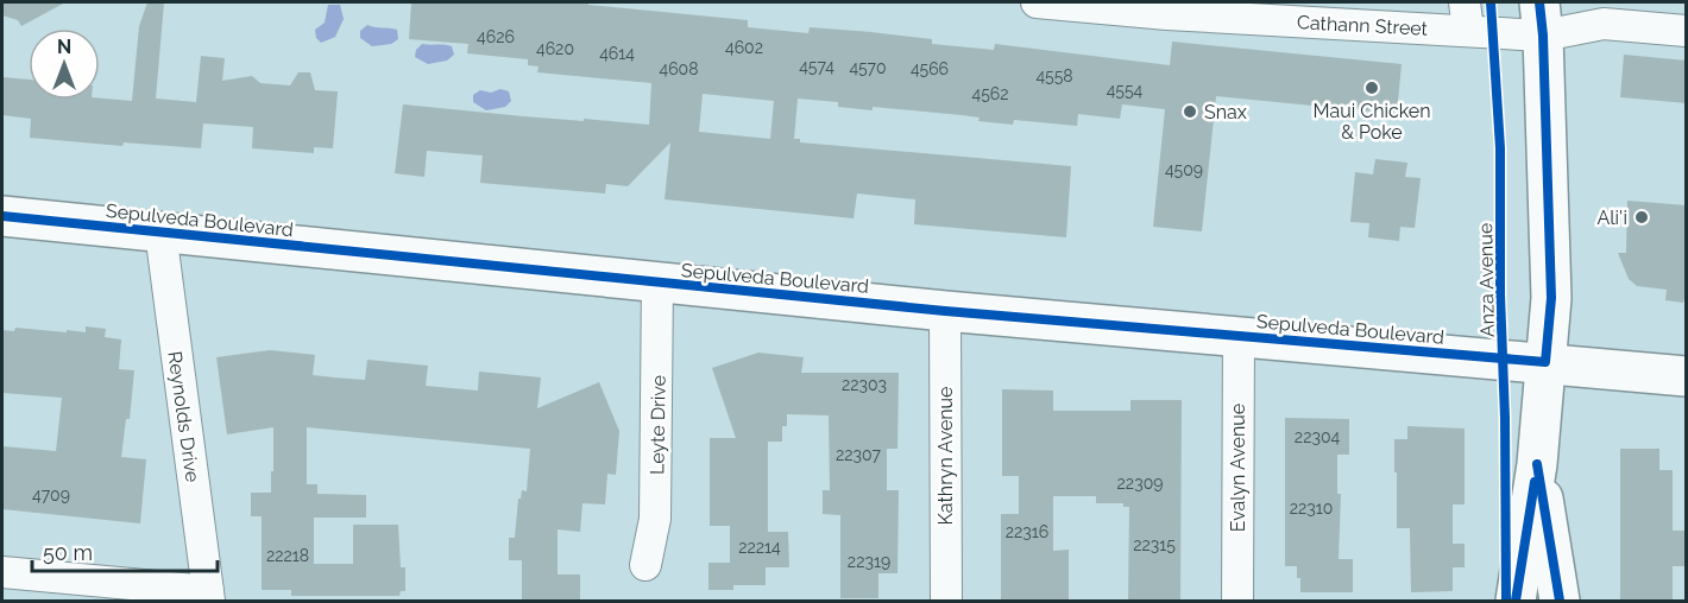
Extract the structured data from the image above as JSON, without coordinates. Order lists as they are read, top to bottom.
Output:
{
  "streets": {
    "main road": ["Sepulveda Boulevard"],
    "street": [
      "Cathann Street",
      "Reynolds Drive",
      "Leyte Drive",
      "Kathryn Avenue",
      "Evalyn Avenue"
    ],
    "cycle path": ["Anza Avenue"]
  },
  "crossings": [
    ["Sepulveda Boulevard", "Reynolds Drive"],
    ["Sepulveda Boulevard", "Leyte Drive"],
    ["Sepulveda Boulevard", "Kathryn Avenue"],
    ["Sepulveda Boulevard", "Evalyn Avenue"]
  ],
  "places": ["Maui Chicken & Poke", "Snax", "Ali'i"],
  "house_numbers": [
    "4626",
    "4602",
    "4620",
    "4614",
    "4574",
    "4570",
    "4608",
    "4566",
    "4558",
    "4554",
    "4562",
    "4509",
    "22303",
    "22304",
    "22307",
    "22309",
    "4709",
    "22310",
    "22316",
    "22315",
    "22214",
    "22218",
    "22319"
  ],
  "scale_bar": "50 m",
  "north": "top"
}
